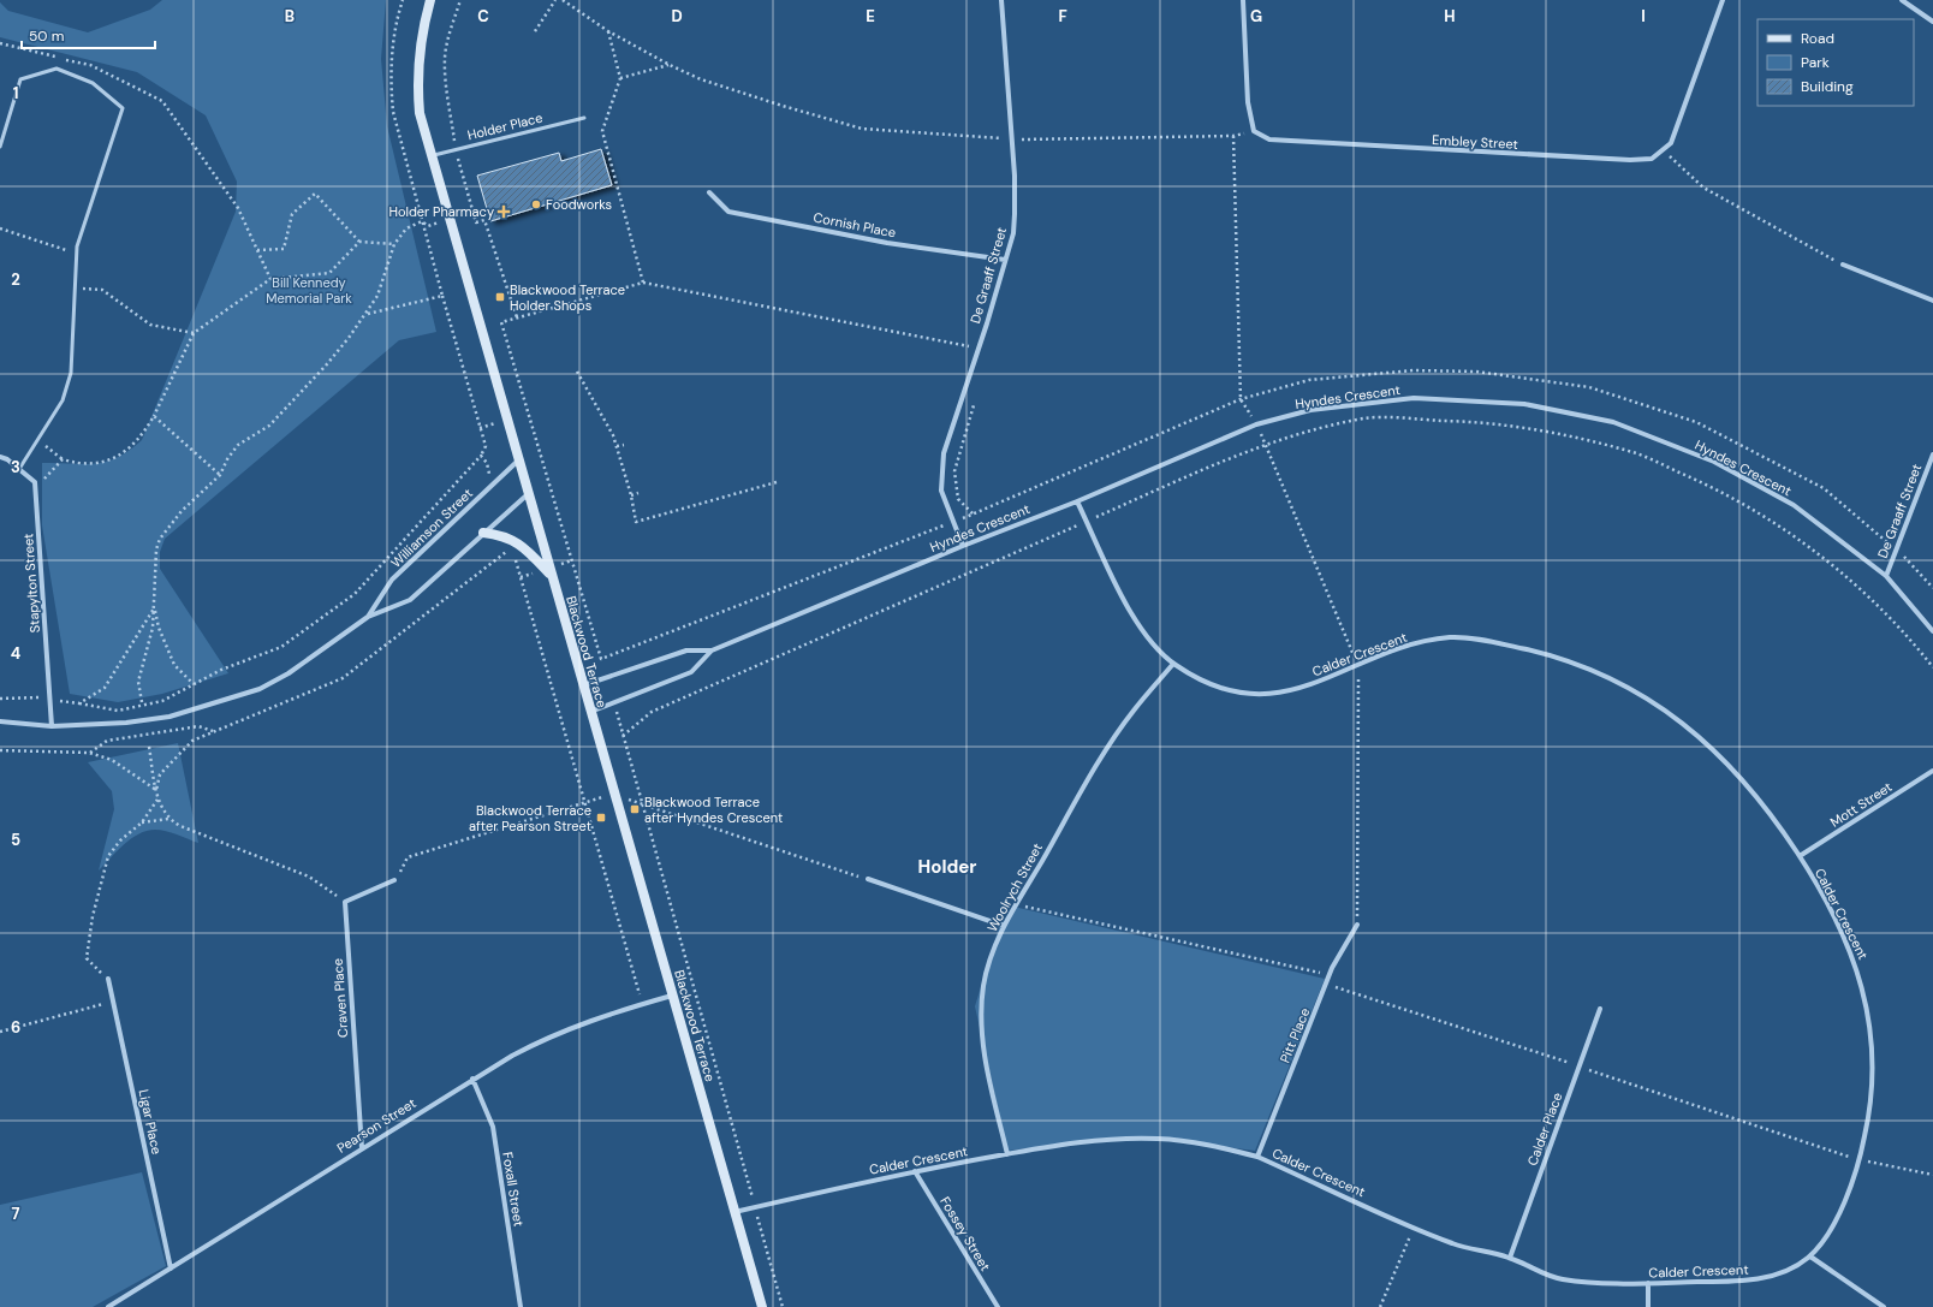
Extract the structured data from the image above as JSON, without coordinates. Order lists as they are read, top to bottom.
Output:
{
  "streets": {
    "street": [
      "Embley Street",
      "Cornish Place",
      "De Graaff Street",
      "Hyndes Crescent",
      "Williamson Street",
      "Stapylton Street",
      "Blackwood Terrace",
      "Calder Crescent",
      "Mott Street",
      "Woolrych Street",
      "Craven Place",
      "Pitt Place",
      "Ligar Place",
      "Pearson Street",
      "Calder Place",
      "Foxall Street",
      "Fossey Street"
    ],
    "lane": ["Holder Place"]
  },
  "crossings": [
    ["Holder Place", "Blackwood Terrace"],
    ["Cornish Place", "De Graaff Street"],
    ["De Graaff Street", "Hyndes Crescent"],
    ["Hyndes Crescent", "Blackwood Terrace"],
    ["Hyndes Crescent", "Calder Crescent"],
    ["Williamson Street", "Stapylton Street"],
    ["Williamson Street", "Blackwood Terrace"],
    ["Blackwood Terrace", "Calder Crescent"],
    ["Blackwood Terrace", "Pearson Street"],
    ["Calder Crescent", "Mott Street"],
    ["Calder Crescent", "Woolrych Street"],
    ["Calder Crescent", "Pitt Place"],
    ["Calder Crescent", "Calder Place"],
    ["Calder Crescent", "Fossey Street"],
    ["Craven Place", "Pearson Street"],
    ["Ligar Place", "Pearson Street"],
    ["Pearson Street", "Foxall Street"]
  ],
  "districts": ["Holder"],
  "parks": ["Bill Kennedy Memorial Park"],
  "places": {
    "other": ["Foodworks"],
    "health": ["Holder Pharmacy"],
    "transit": ["Blackwood Terrace Holder Shops", "Blackwood Terrace after Hyndes Crescent", "Blackwood Terrace after Pearson Street"]
  },
  "legend": ["Road", "Park", "Building"],
  "scale_bar": "50 m",
  "grid": {
    "columns": [
      "B",
      "C",
      "D",
      "E",
      "F",
      "G",
      "H",
      "I"
    ],
    "rows": [
      "1",
      "2",
      "3",
      "4",
      "5",
      "6",
      "7"
    ]
  }
}
